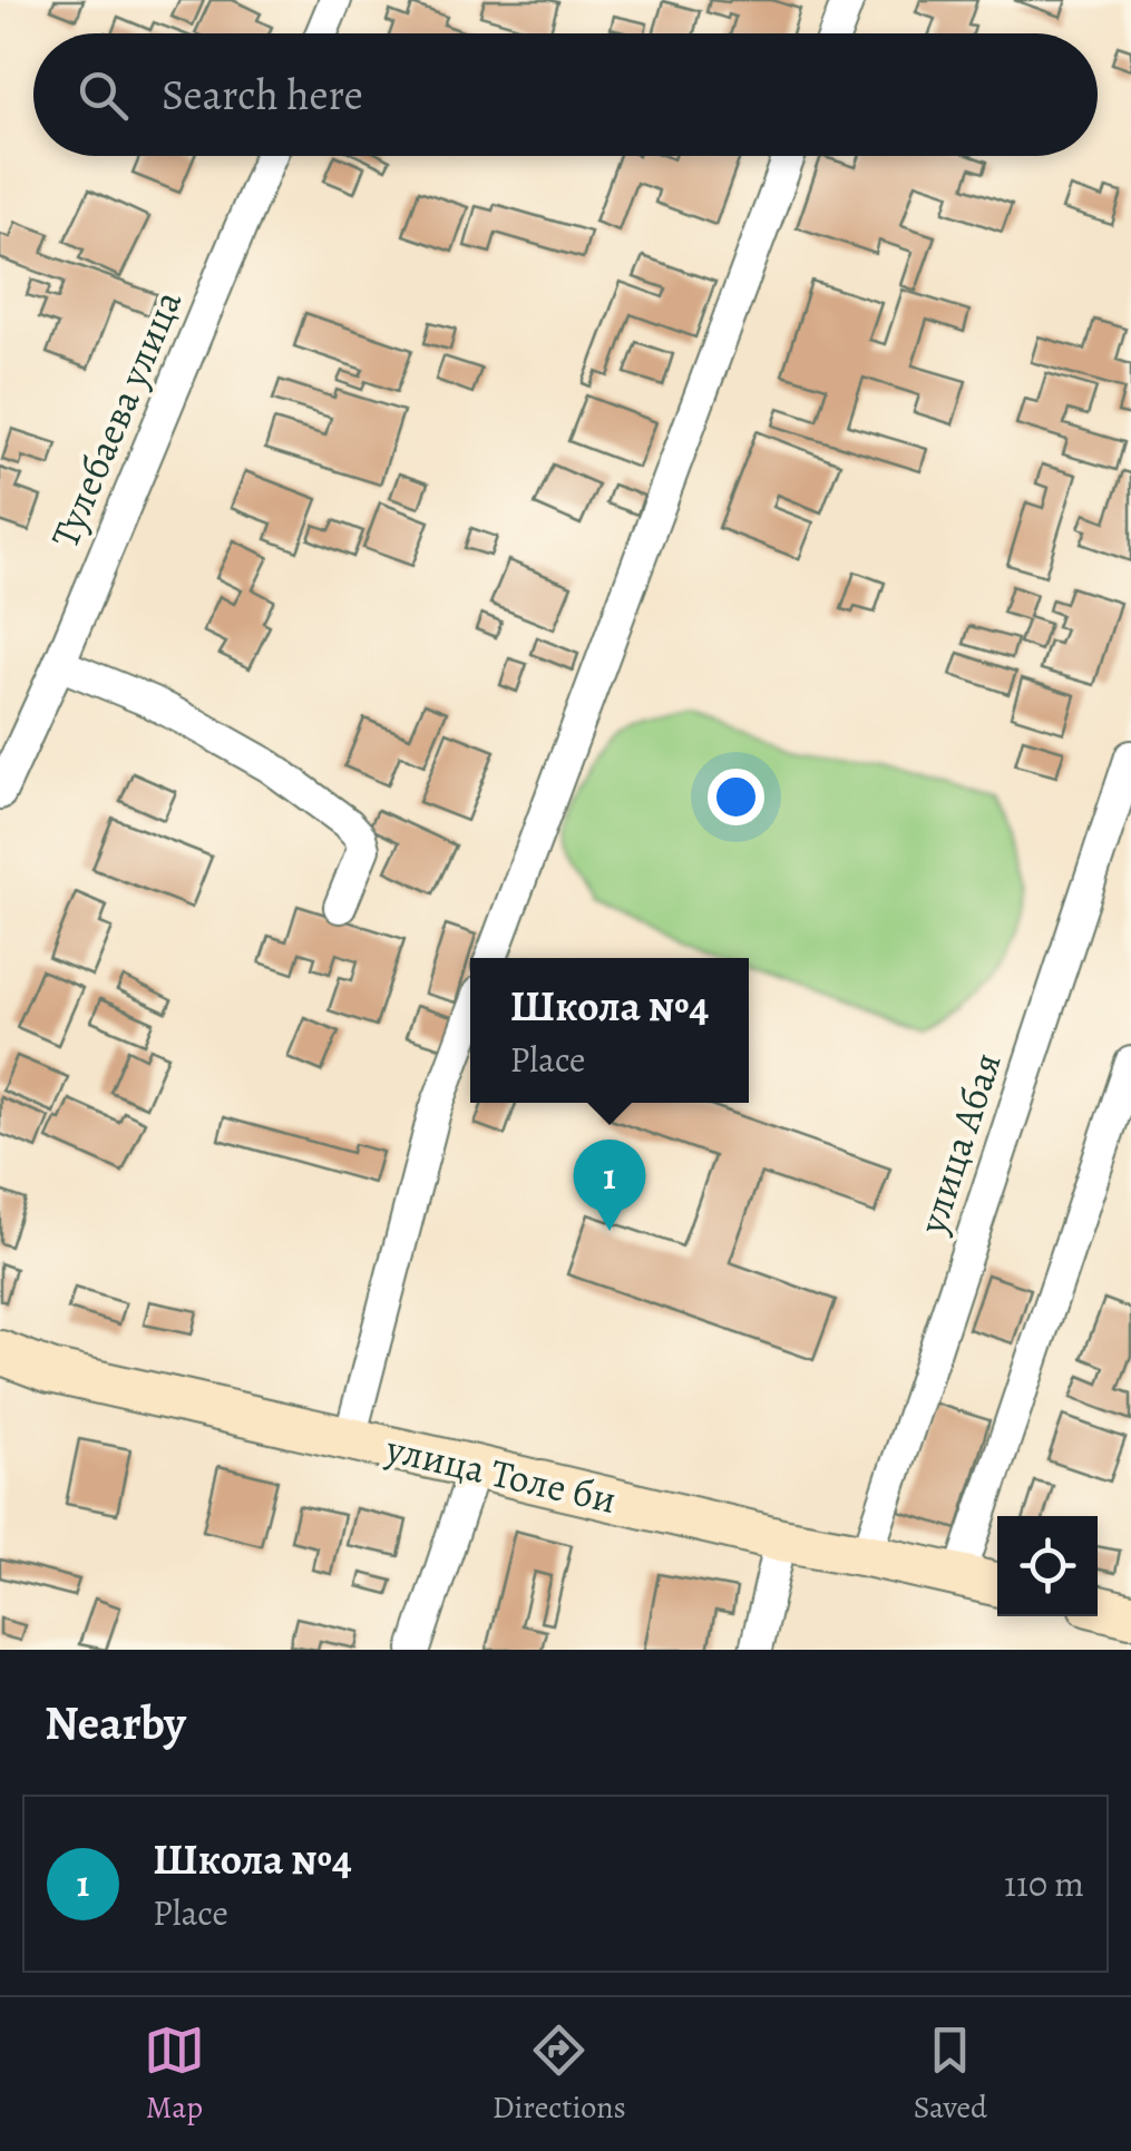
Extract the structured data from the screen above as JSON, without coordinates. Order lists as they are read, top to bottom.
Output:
{
  "streets": {
    "main road": ["улица Толе би"],
    "street": ["Тулебаева улица", "улица Абая"]
  },
  "crossings": [
    ["улица Абая", "улица Толе би"]
  ],
  "page": {
    "search": "Search here",
    "popup": ["Школа №4", "Place"],
    "pins": "1",
    "heading": "Nearby",
    "list": [
      {
        "mark": "1",
        "name": "Школа №4",
        "note": "Place",
        "value": "110 m"
      }
    ],
    "nav": ["Map", "Directions", "Saved"]
  }
}
